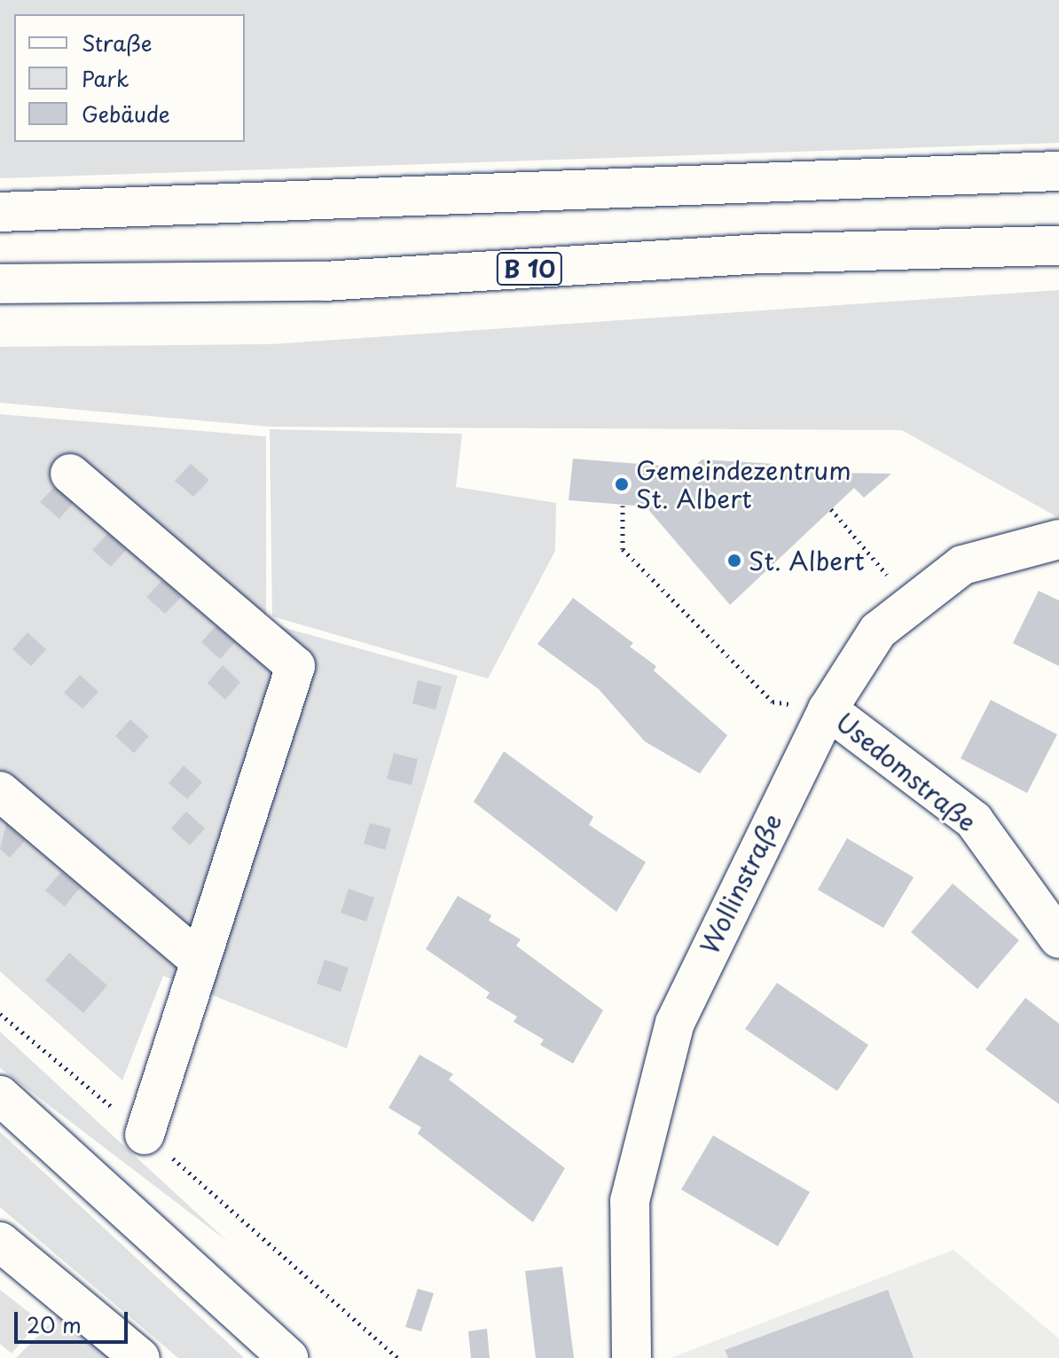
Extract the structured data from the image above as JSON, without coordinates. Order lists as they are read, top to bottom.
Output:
{
  "streets": {
    "main road": ["B 10", "Usedomstraße", "Wollinstraße"]
  },
  "crossings": [
    ["Usedomstraße", "Wollinstraße"]
  ],
  "places": ["Gemeindezentrum St. Albert", "St. Albert"],
  "legend": ["Straße", "Park", "Gebäude"],
  "scale_bar": "20 m"
}
